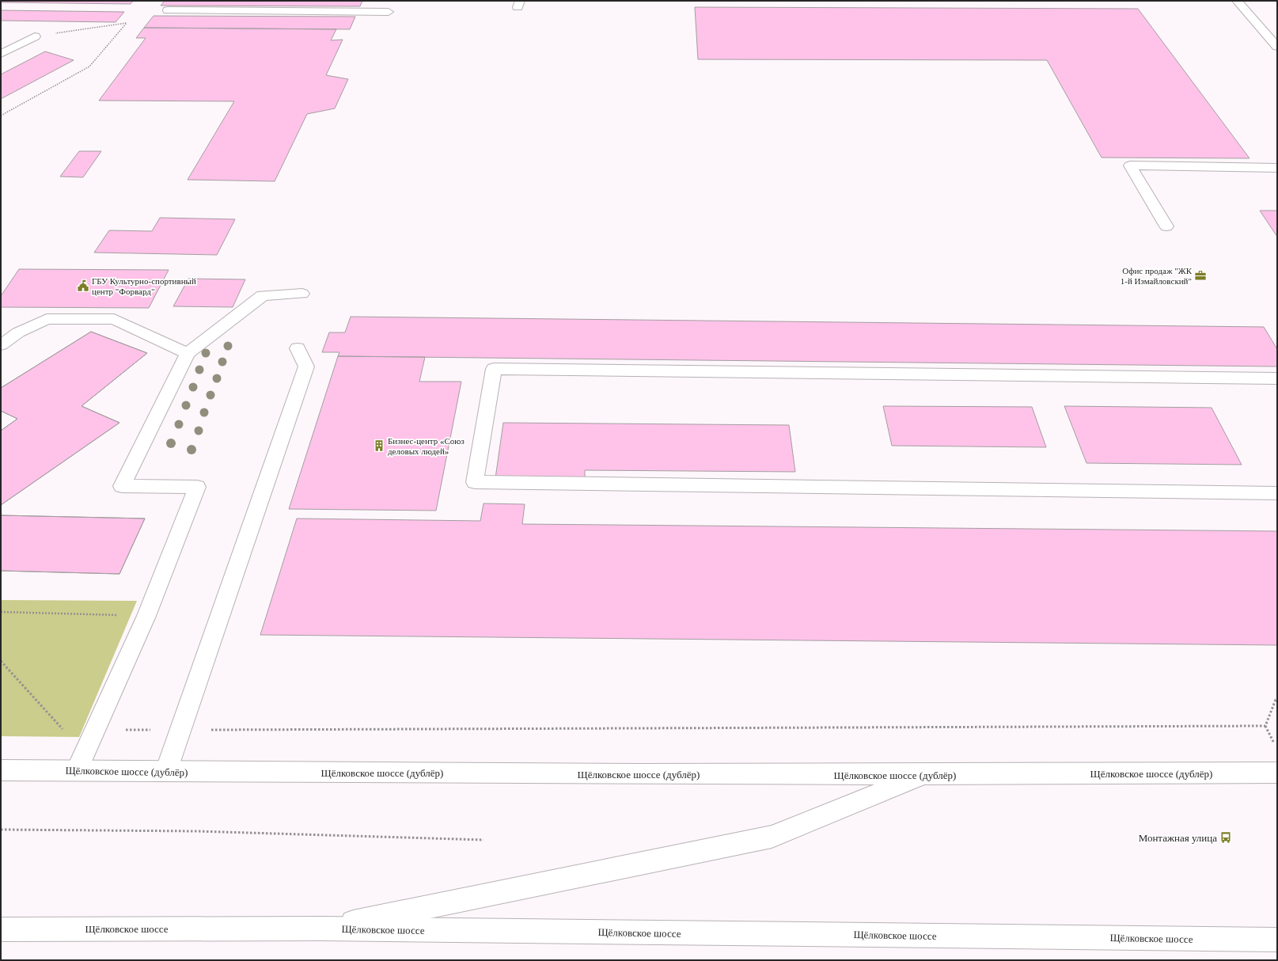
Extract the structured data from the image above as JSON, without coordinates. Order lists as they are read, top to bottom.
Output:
{
  "streets": {
    "street": ["Щёлковское шоссе (дублёр)", "Щёлковское шоссе"]
  },
  "places": {
    "office": ["Офис продаж \"ЖК 1-й Измайловский\""],
    "public building": ["ГБУ Культурно-спортивный центр \"Форвард\""],
    "building": ["Бизнес-центр «Союз деловых людей»"],
    "bus stop": ["Монтажная улица"]
  }
}
